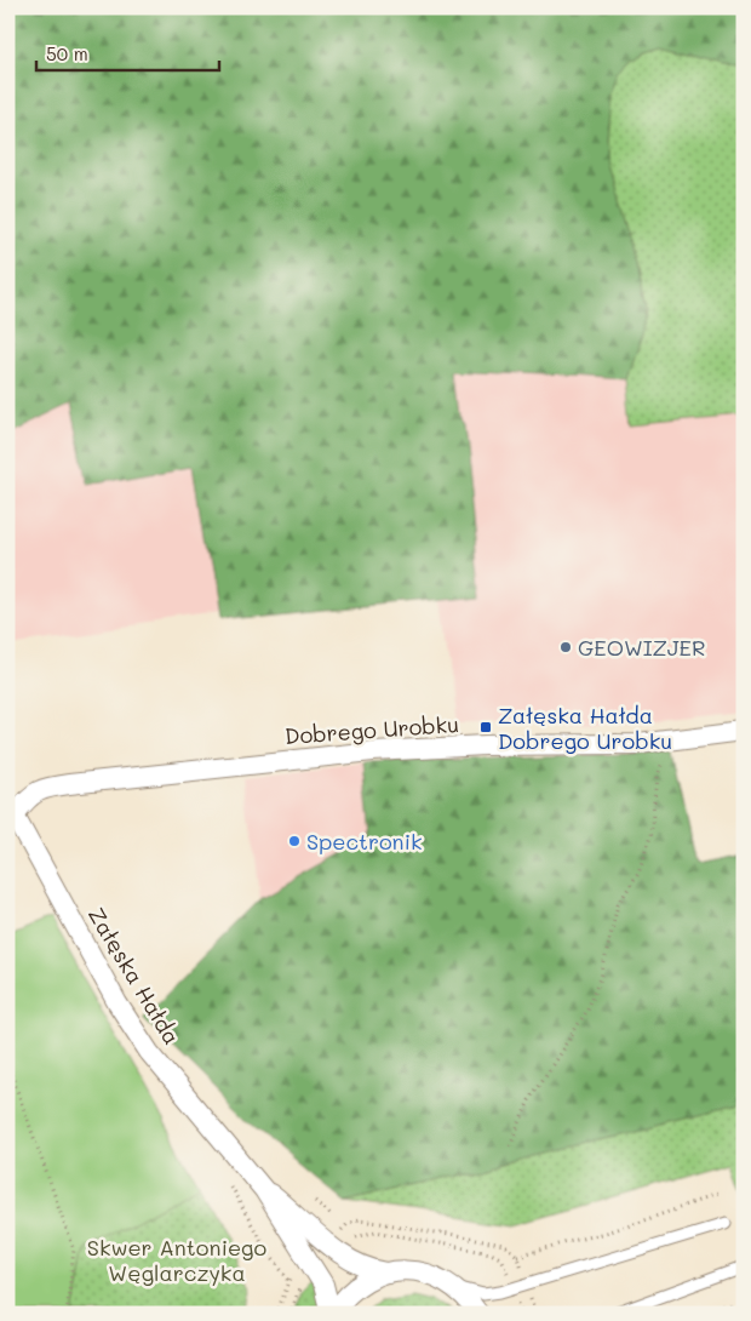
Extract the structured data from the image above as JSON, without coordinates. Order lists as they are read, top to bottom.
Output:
{
  "streets": {
    "street": ["Dobrego Urobku", "Załęska Hałda"]
  },
  "crossings": [
    ["Dobrego Urobku", "Załęska Hałda"]
  ],
  "parks": ["Skwer Antoniego Węglarczyka"],
  "places": {
    "other": ["GEOWIZJER", "Spectronik"],
    "transit": ["Załęska Hałda Dobrego Urobku"]
  },
  "scale_bar": "50 m"
}
